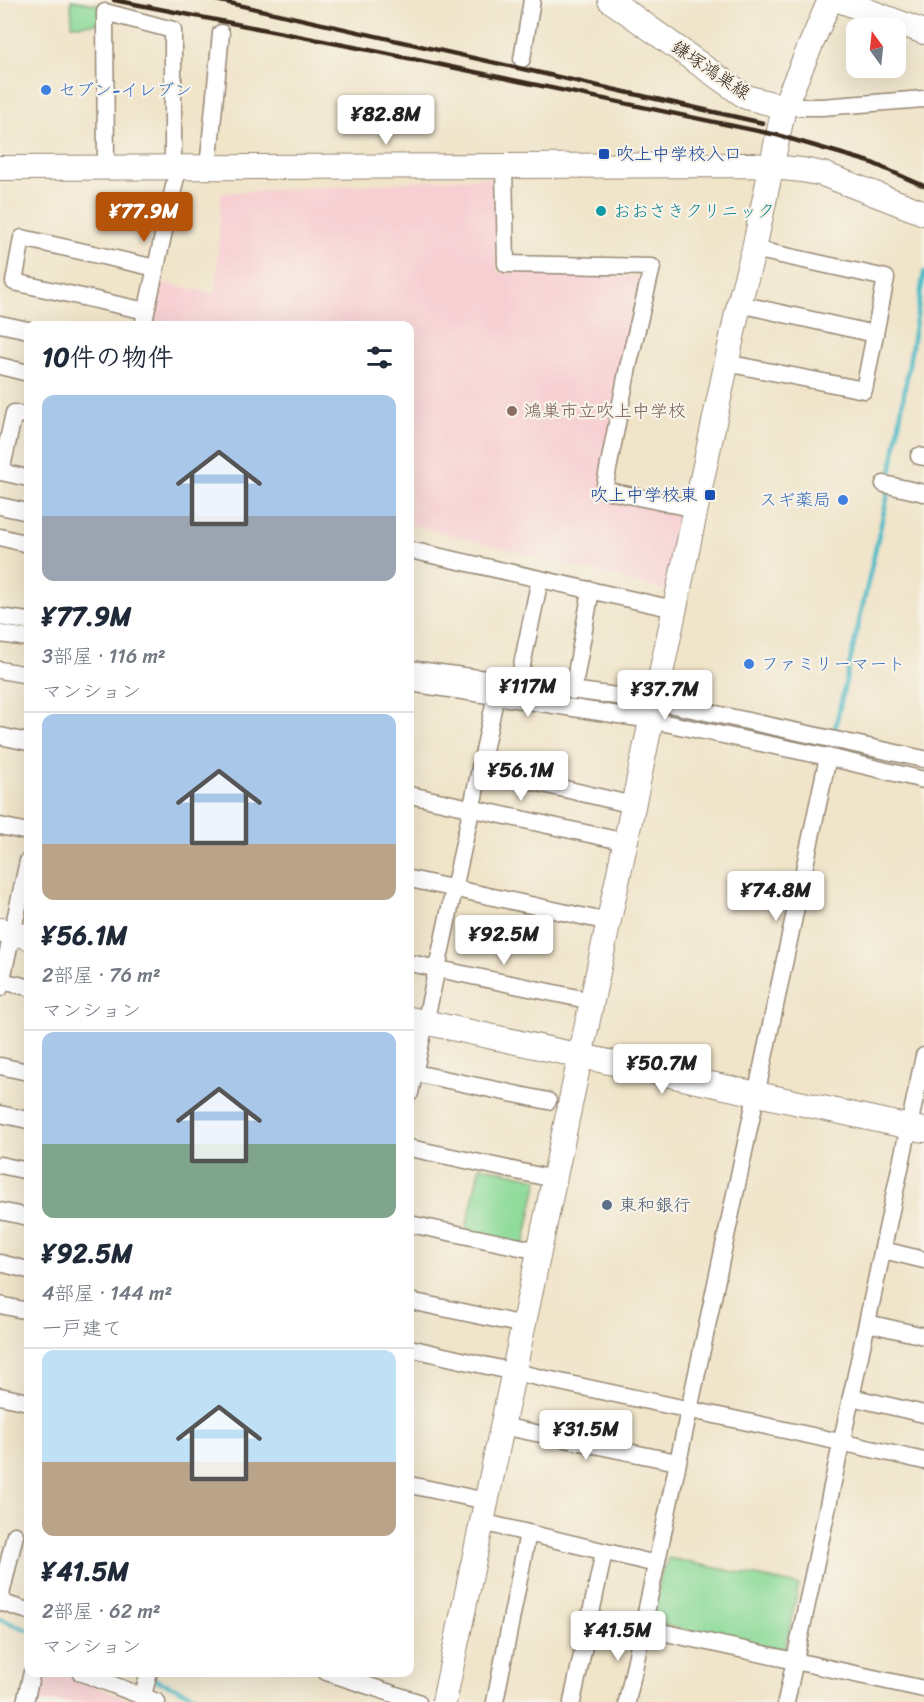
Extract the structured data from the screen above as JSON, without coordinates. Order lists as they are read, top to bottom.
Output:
{
  "streets": {
    "street": ["鎌塚鴻巣線"]
  },
  "places": {
    "other": [
      "セブン-イレブン",
      "おおさきクリニック",
      "鴻巣市立吹上中学校",
      "スギ薬局",
      "ファミリーマート",
      "東和銀行"
    ],
    "transit": ["吹上中学校入口", "吹上中学校東"]
  },
  "north": "top",
  "page": {
    "price": [
      "¥82.8M",
      "¥77.9M",
      "¥117M",
      "¥37.7M",
      "¥56.1M",
      "¥74.8M",
      "¥92.5M",
      "¥50.7M",
      "¥31.5M",
      "¥41.5M"
    ],
    "heading": "10件の物件",
    "list": [
      {
        "name": "¥77.9M",
        "note": "3部屋 · 116 m² · マンション"
      },
      {
        "name": "¥56.1M",
        "note": "2部屋 · 76 m² · マンション"
      },
      {
        "name": "¥92.5M",
        "note": "4部屋 · 144 m² · 一戸建て"
      },
      {
        "name": "¥41.5M",
        "note": "2部屋 · 62 m² · マンション"
      }
    ]
  }
}
